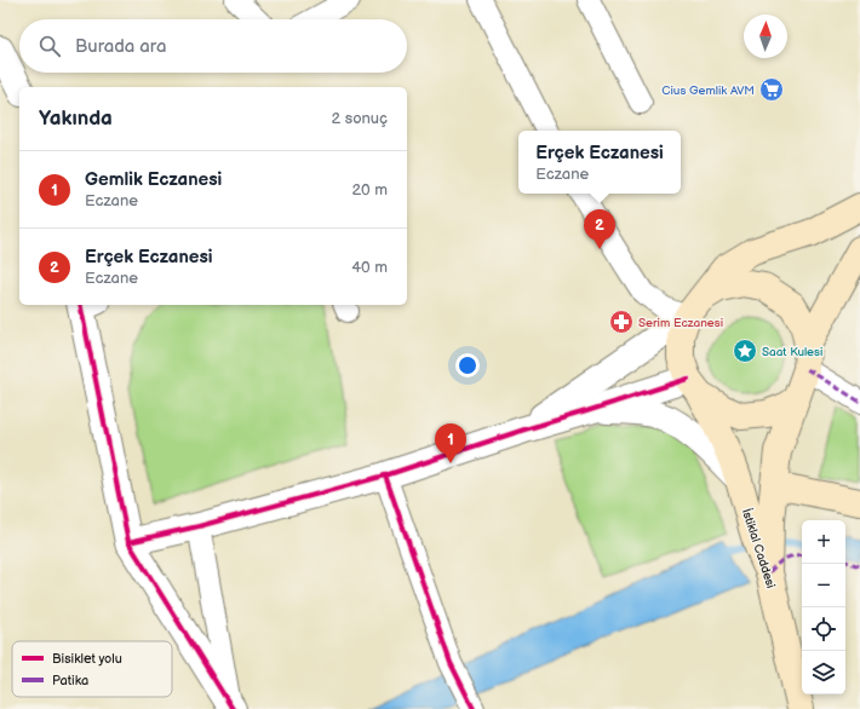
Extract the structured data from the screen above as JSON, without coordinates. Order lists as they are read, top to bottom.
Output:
{
  "streets": {
    "main road": ["İstiklal Caddesi"]
  },
  "places": {
    "supermarket": ["Cius Gemlik AVM"],
    "pharmacy": ["Serim Eczanesi"],
    "place": ["Saat Kulesi"]
  },
  "legend": ["Bisiklet yolu", "Patika"],
  "north": "top",
  "page": {
    "search": "Burada ara",
    "heading": ["Yakında", "2 sonuç"],
    "popup": ["Erçek Eczanesi", "Eczane"],
    "list": [
      {
        "mark": "1",
        "name": "Gemlik Eczanesi",
        "note": "Eczane",
        "value": "20 m"
      },
      {
        "mark": "2",
        "name": "Erçek Eczanesi",
        "note": "Eczane",
        "value": "40 m"
      }
    ],
    "pins": ["2", "1"],
    "map_buttons": ["+", "−"]
  }
}
